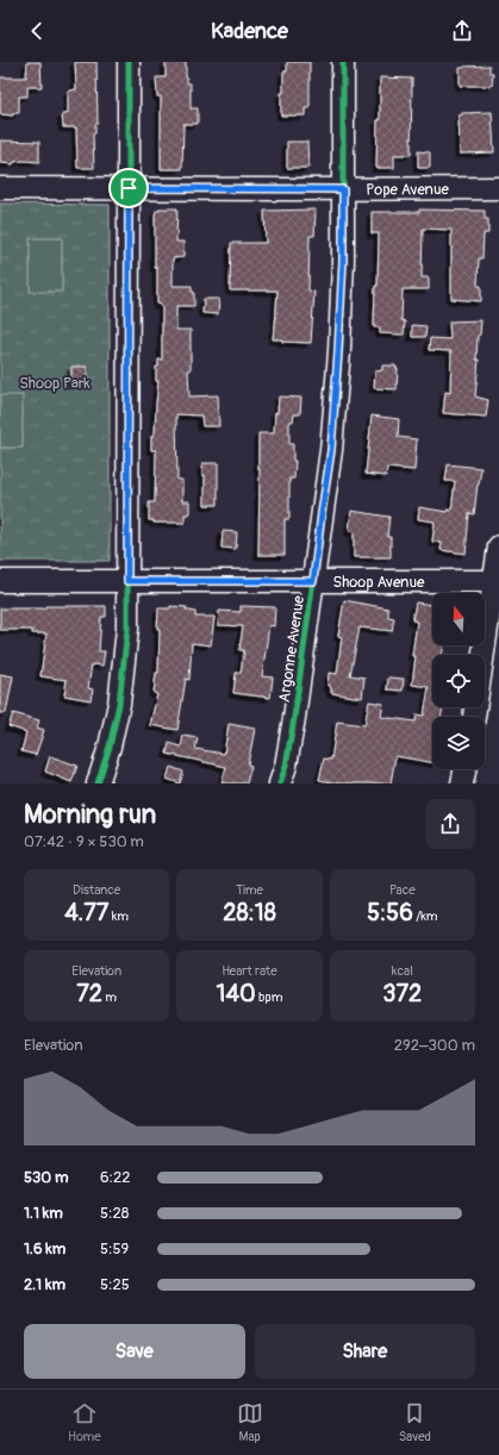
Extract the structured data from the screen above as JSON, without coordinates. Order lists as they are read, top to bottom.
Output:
{
  "streets": {
    "street": ["Pope Avenue", "Shoop Avenue", "Argonne Avenue"]
  },
  "crossings": [
    ["Pope Avenue", "Argonne Avenue"],
    ["Shoop Avenue", "Argonne Avenue"]
  ],
  "parks": ["Shoop Park"],
  "north": "top",
  "page": {
    "header": "Kadence",
    "heading": ["Morning run", "07:42 · 9 × 530 m"],
    "stats": [
      ["Distance", "4.77 km"],
      ["Time", "28:18"],
      ["Pace", "5:56 /km"],
      ["Elevation", "72 m"],
      ["Heart rate", "140 bpm"],
      ["kcal", "372"]
    ],
    "chart": ["Elevation", "292–300 m"],
    "list": [
      {
        "name": "530 m",
        "note": "6:22"
      },
      {
        "name": "1.1 km",
        "note": "5:28"
      },
      {
        "name": "1.6 km",
        "note": "5:59"
      },
      {
        "name": "2.1 km",
        "note": "5:25"
      }
    ],
    "buttons": ["Save", "Share"],
    "tabs": ["Home", "Map", "Saved"]
  }
}
